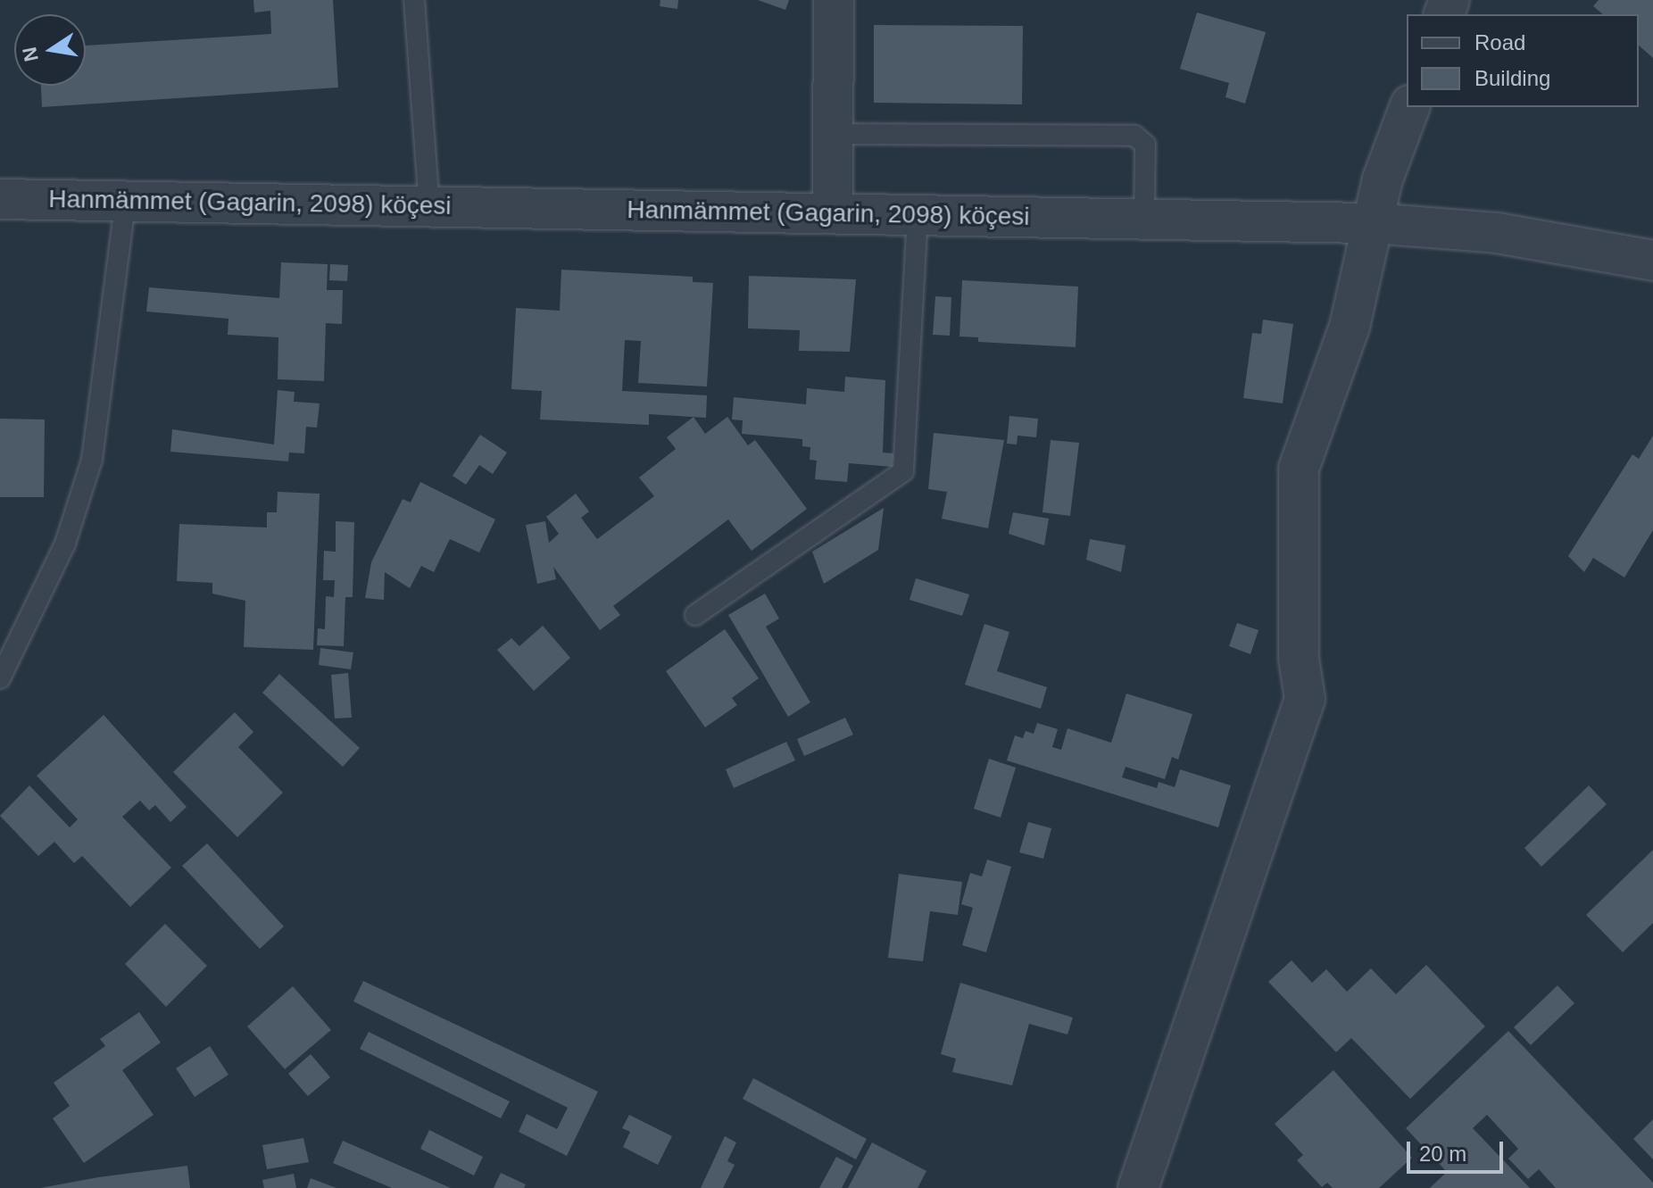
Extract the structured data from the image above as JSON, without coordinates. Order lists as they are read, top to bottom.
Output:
{
  "streets": {
    "street": ["Hanmämmet (Gagarin, 2098) köçesi"]
  },
  "legend": ["Road", "Building"],
  "scale_bar": "20 m",
  "north": "left"
}
